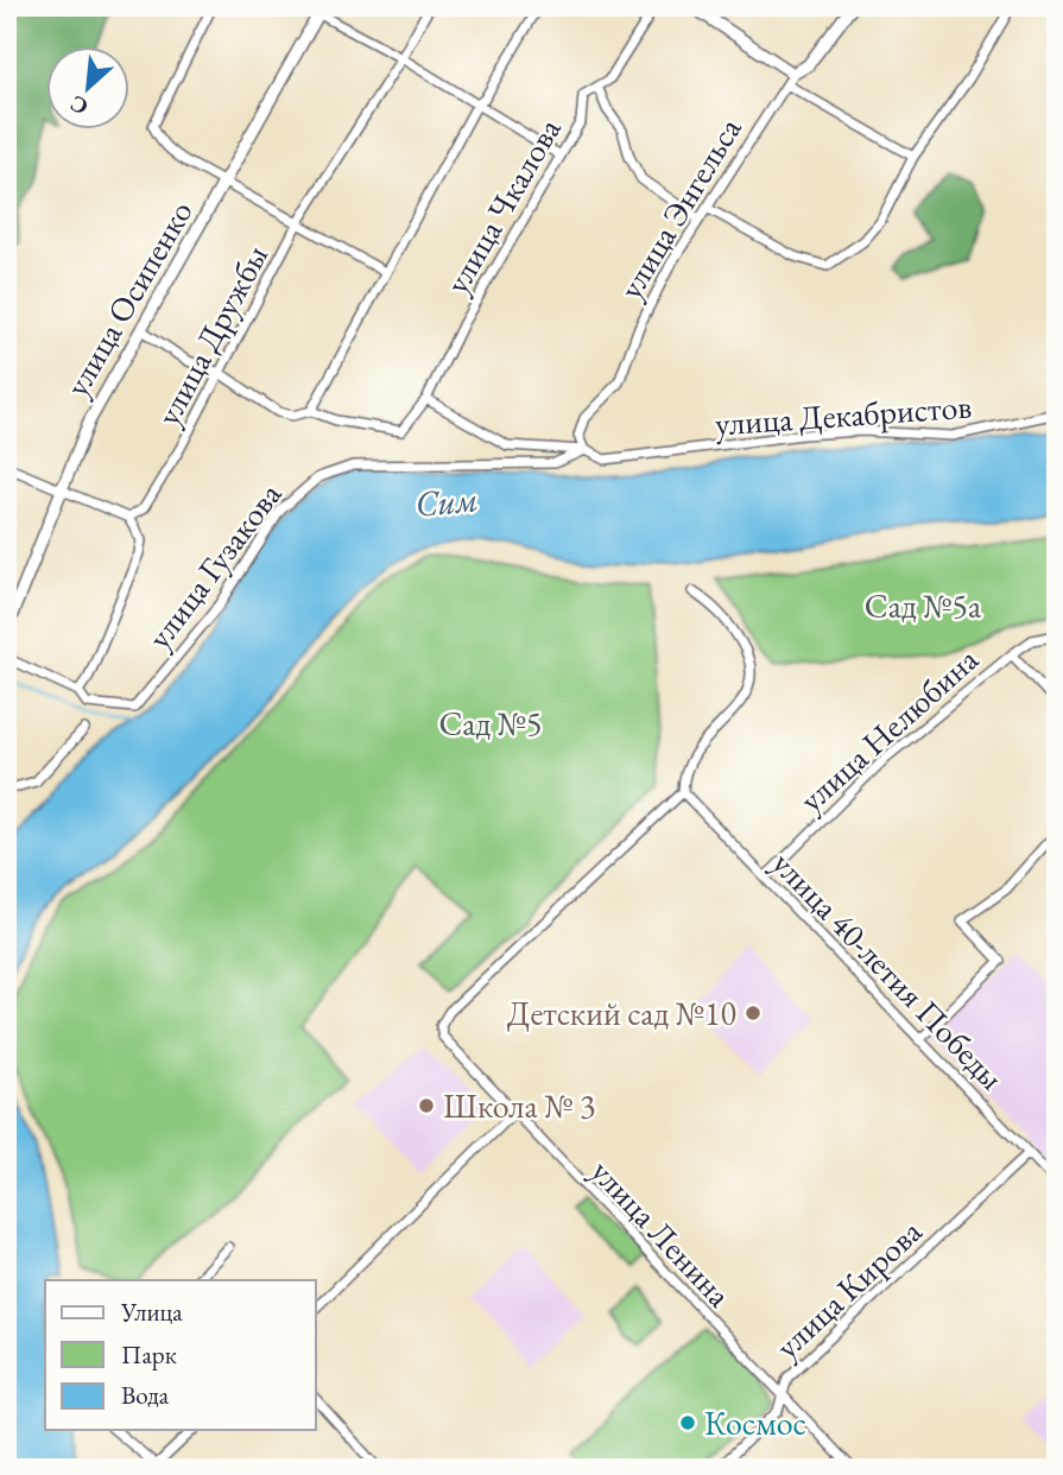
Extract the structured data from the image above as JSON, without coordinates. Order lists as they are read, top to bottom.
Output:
{
  "streets": {
    "main road": ["улица Энгельса", "улица Осипенко"],
    "street": [
      "улица Чкалова",
      "улица Дружбы",
      "улица Декабристов",
      "улица Гузакова",
      "улица Нелюбина",
      "улица 40-летия Победы",
      "улица Ленина",
      "улица Кирова"
    ]
  },
  "crossings": [
    ["улица Чкалова", "улица Декабристов"],
    ["улица Энгельса", "улица Декабристов"],
    ["улица Энгельса", "улица Гузакова"],
    ["улица Декабристов", "улица Гузакова"],
    ["улица Нелюбина", "улица 40-летия Победы"],
    ["улица 40-летия Победы", "улица Ленина"],
    ["улица 40-летия Победы", "улица Кирова"],
    ["улица Ленина", "улица Кирова"]
  ],
  "water": ["Сим"],
  "parks": ["Сад №5а", "Сад №5"],
  "places": ["Детский сад №10", "Школа № 3", "Космос"],
  "legend": ["Улица", "Парк", "Вода"],
  "north": "bottom left"
}
